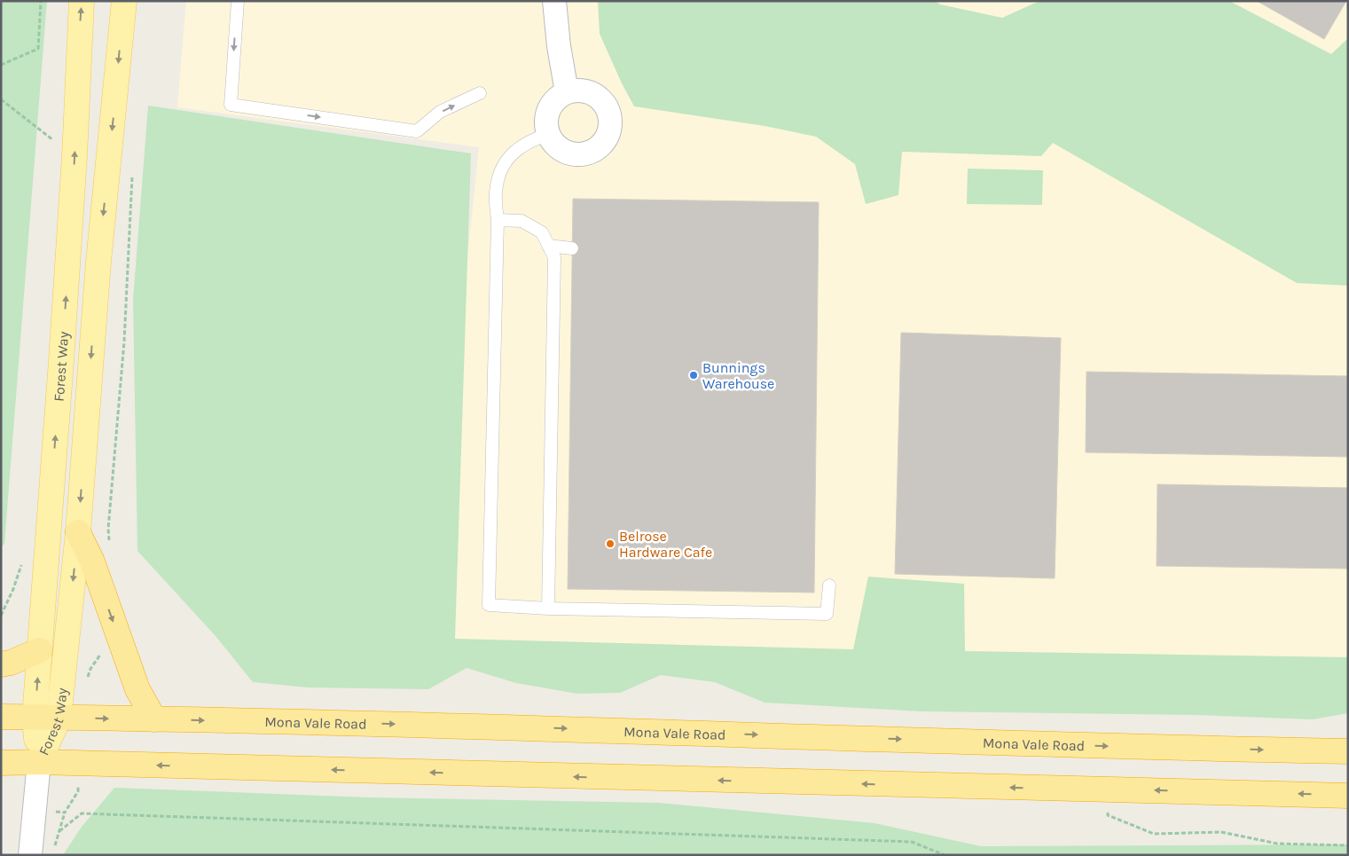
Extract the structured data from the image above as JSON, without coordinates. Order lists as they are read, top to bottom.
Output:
{
  "streets": {
    "highway": ["Mona Vale Road"],
    "main road": ["Forest Way"]
  },
  "crossings": [
    ["Forest Way", "Mona Vale Road"]
  ],
  "places": ["Bunnings Warehouse", "Belrose Hardware Cafe"]
}
